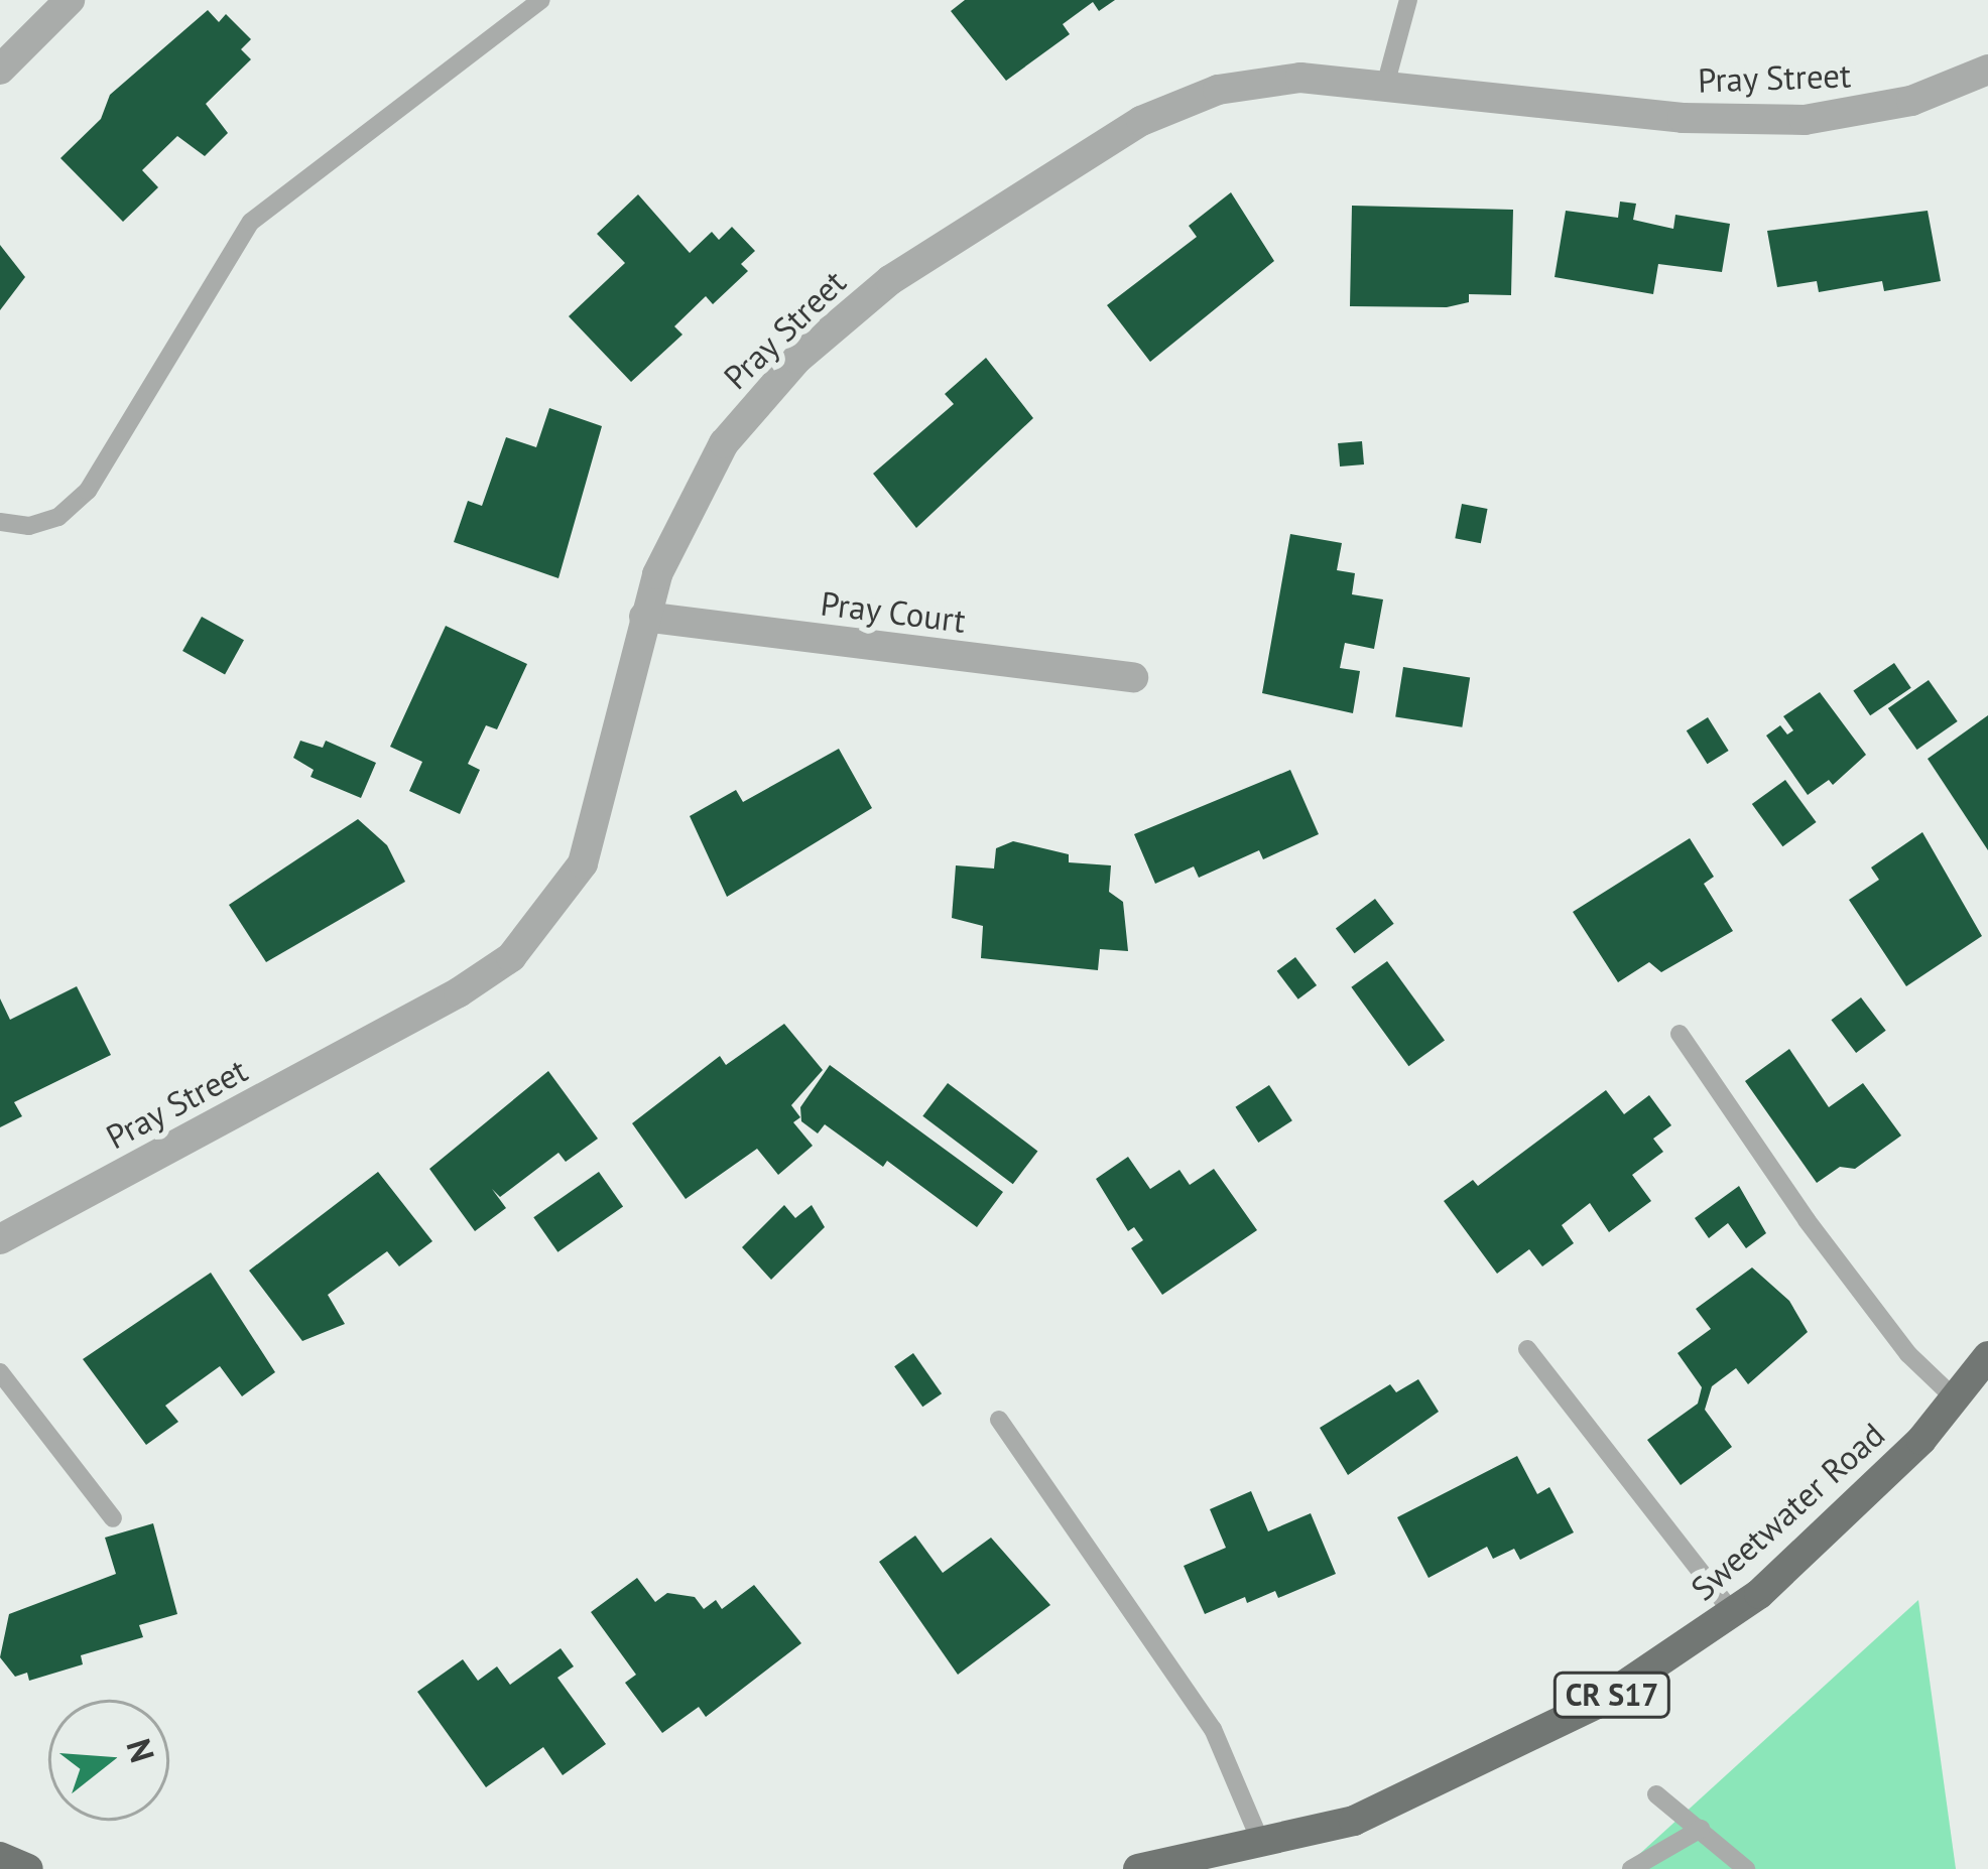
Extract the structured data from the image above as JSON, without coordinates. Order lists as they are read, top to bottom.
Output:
{
  "streets": {
    "main road": ["Sweetwater Road", "CR S17"],
    "street": ["Pray Street", "Pray Court"]
  },
  "crossings": [
    ["Pray Street", "Pray Court"]
  ],
  "north": "right"
}
